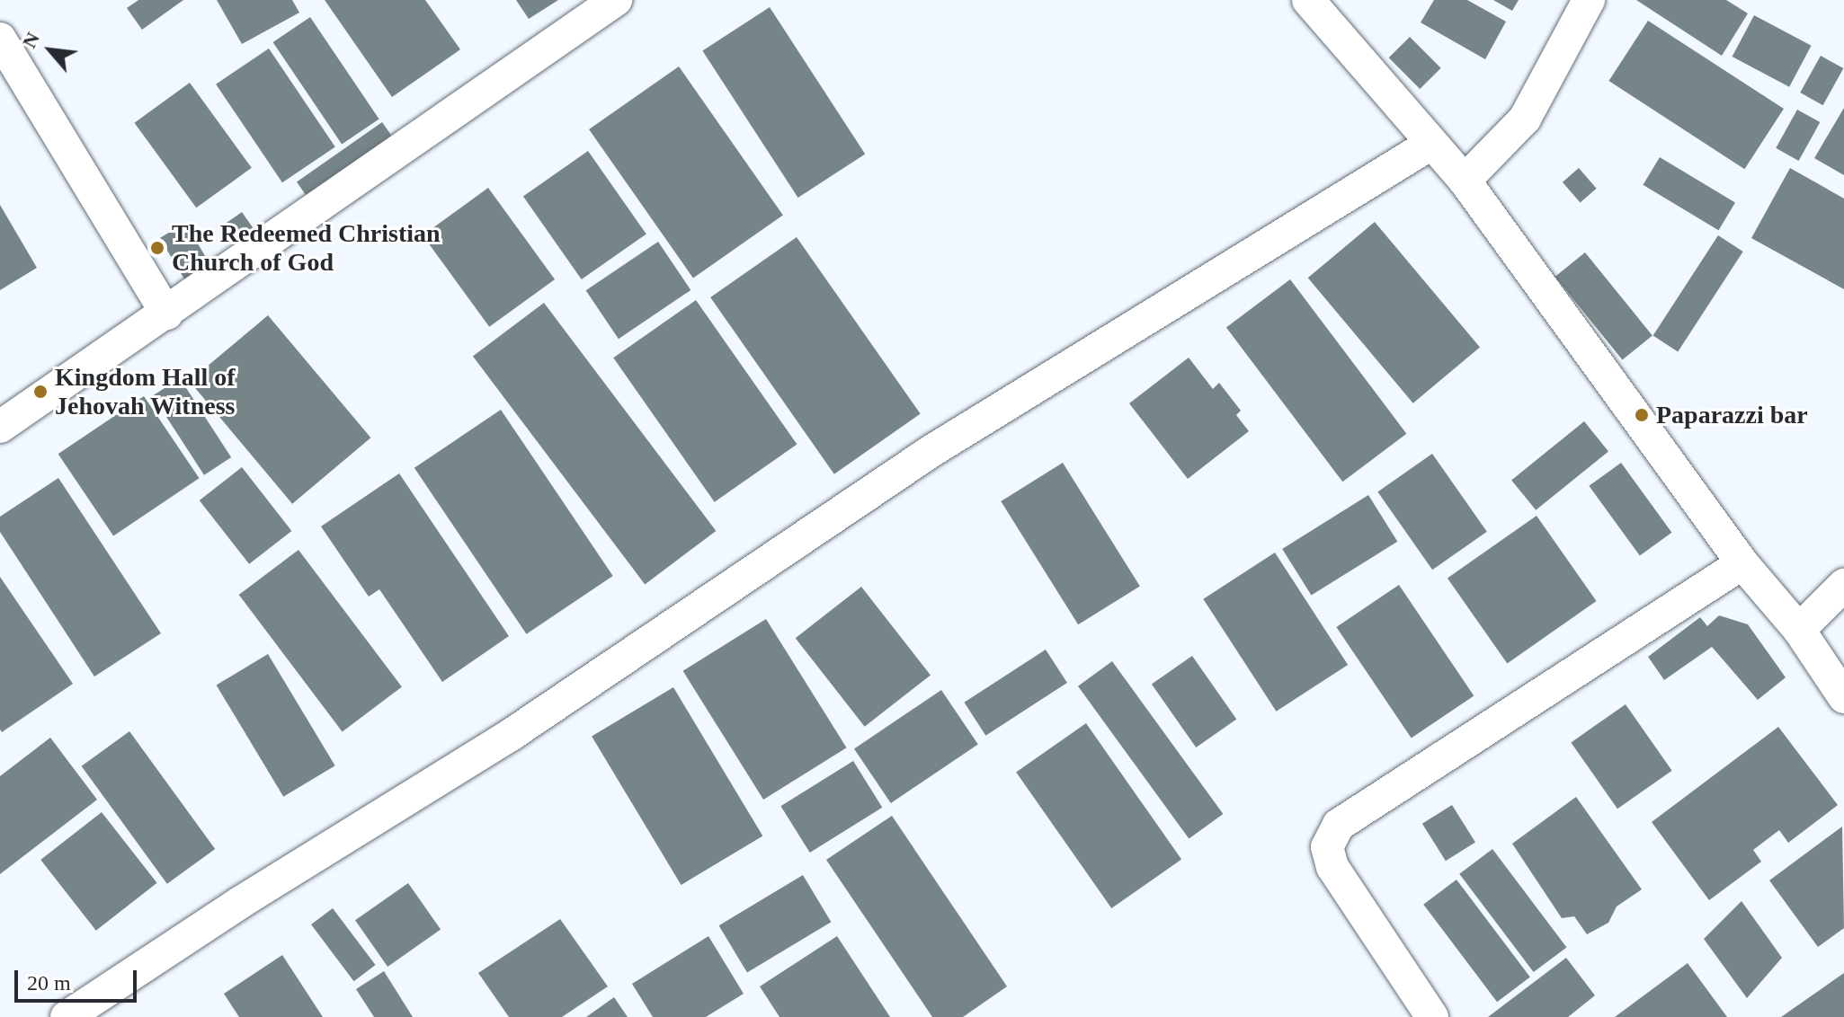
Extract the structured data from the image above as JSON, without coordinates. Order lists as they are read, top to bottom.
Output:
{
  "places": ["The Redeemed Christian Church of God", "Kingdom Hall of Jehovah Witness", "Paparazzi bar"],
  "scale_bar": "20 m",
  "north": "top left"
}
